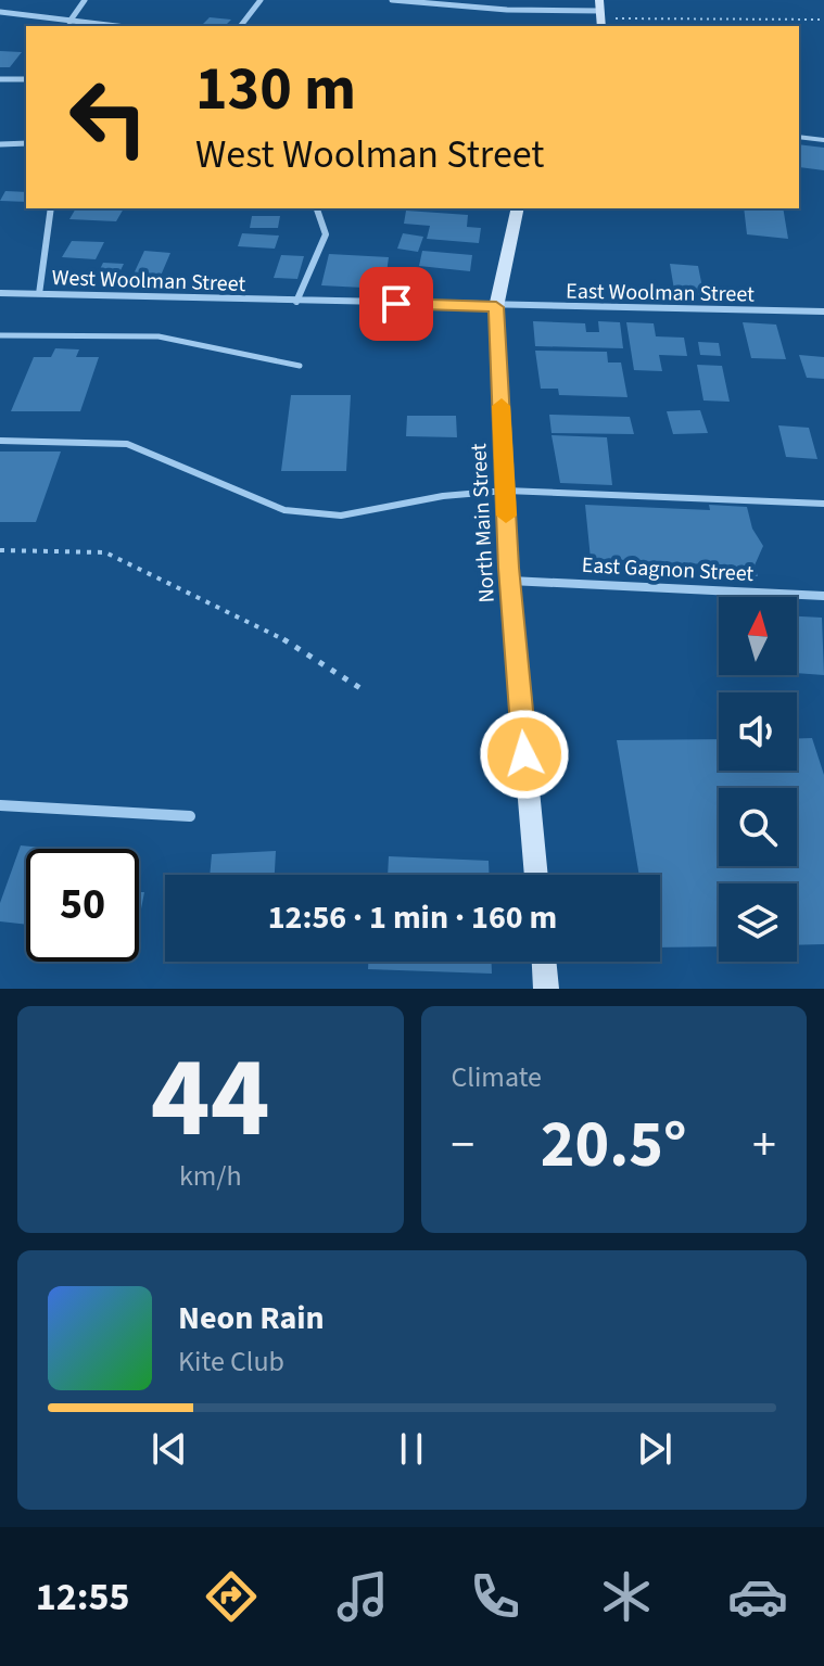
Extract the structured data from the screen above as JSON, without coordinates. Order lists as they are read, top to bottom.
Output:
{
  "streets": {
    "main road": ["North Main Street"],
    "street": ["West Woolman Street", "East Woolman Street", "East Gagnon Street"]
  },
  "crossings": [
    ["West Woolman Street", "East Woolman Street"],
    ["West Woolman Street", "North Main Street"],
    ["East Woolman Street", "North Main Street"],
    ["North Main Street", "East Gagnon Street"]
  ],
  "north": "top",
  "page": {
    "turn": ["130 m", "West Woolman Street"],
    "limit": "50",
    "trip": "12:56 · 1 min · 160 m",
    "tile": [
      ["44", "km/h"],
      "Climate"
    ],
    "heat": ["−", "20.5°", "+"],
    "song": ["Neon Rain", "Kite Club"],
    "tabs": "12:55"
  }
}
